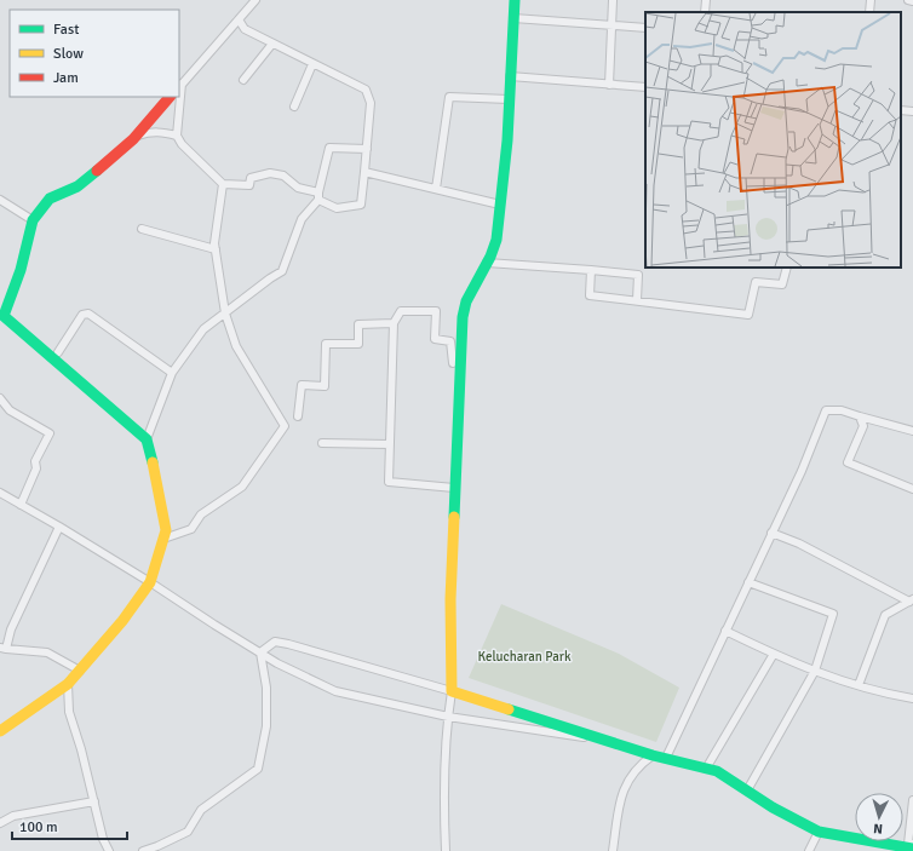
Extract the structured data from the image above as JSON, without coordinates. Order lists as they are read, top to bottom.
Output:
{
  "parks": ["Kelucharan Park"],
  "legend": ["Fast", "Slow", "Jam"],
  "scale_bar": "100 m",
  "north": "bottom"
}
